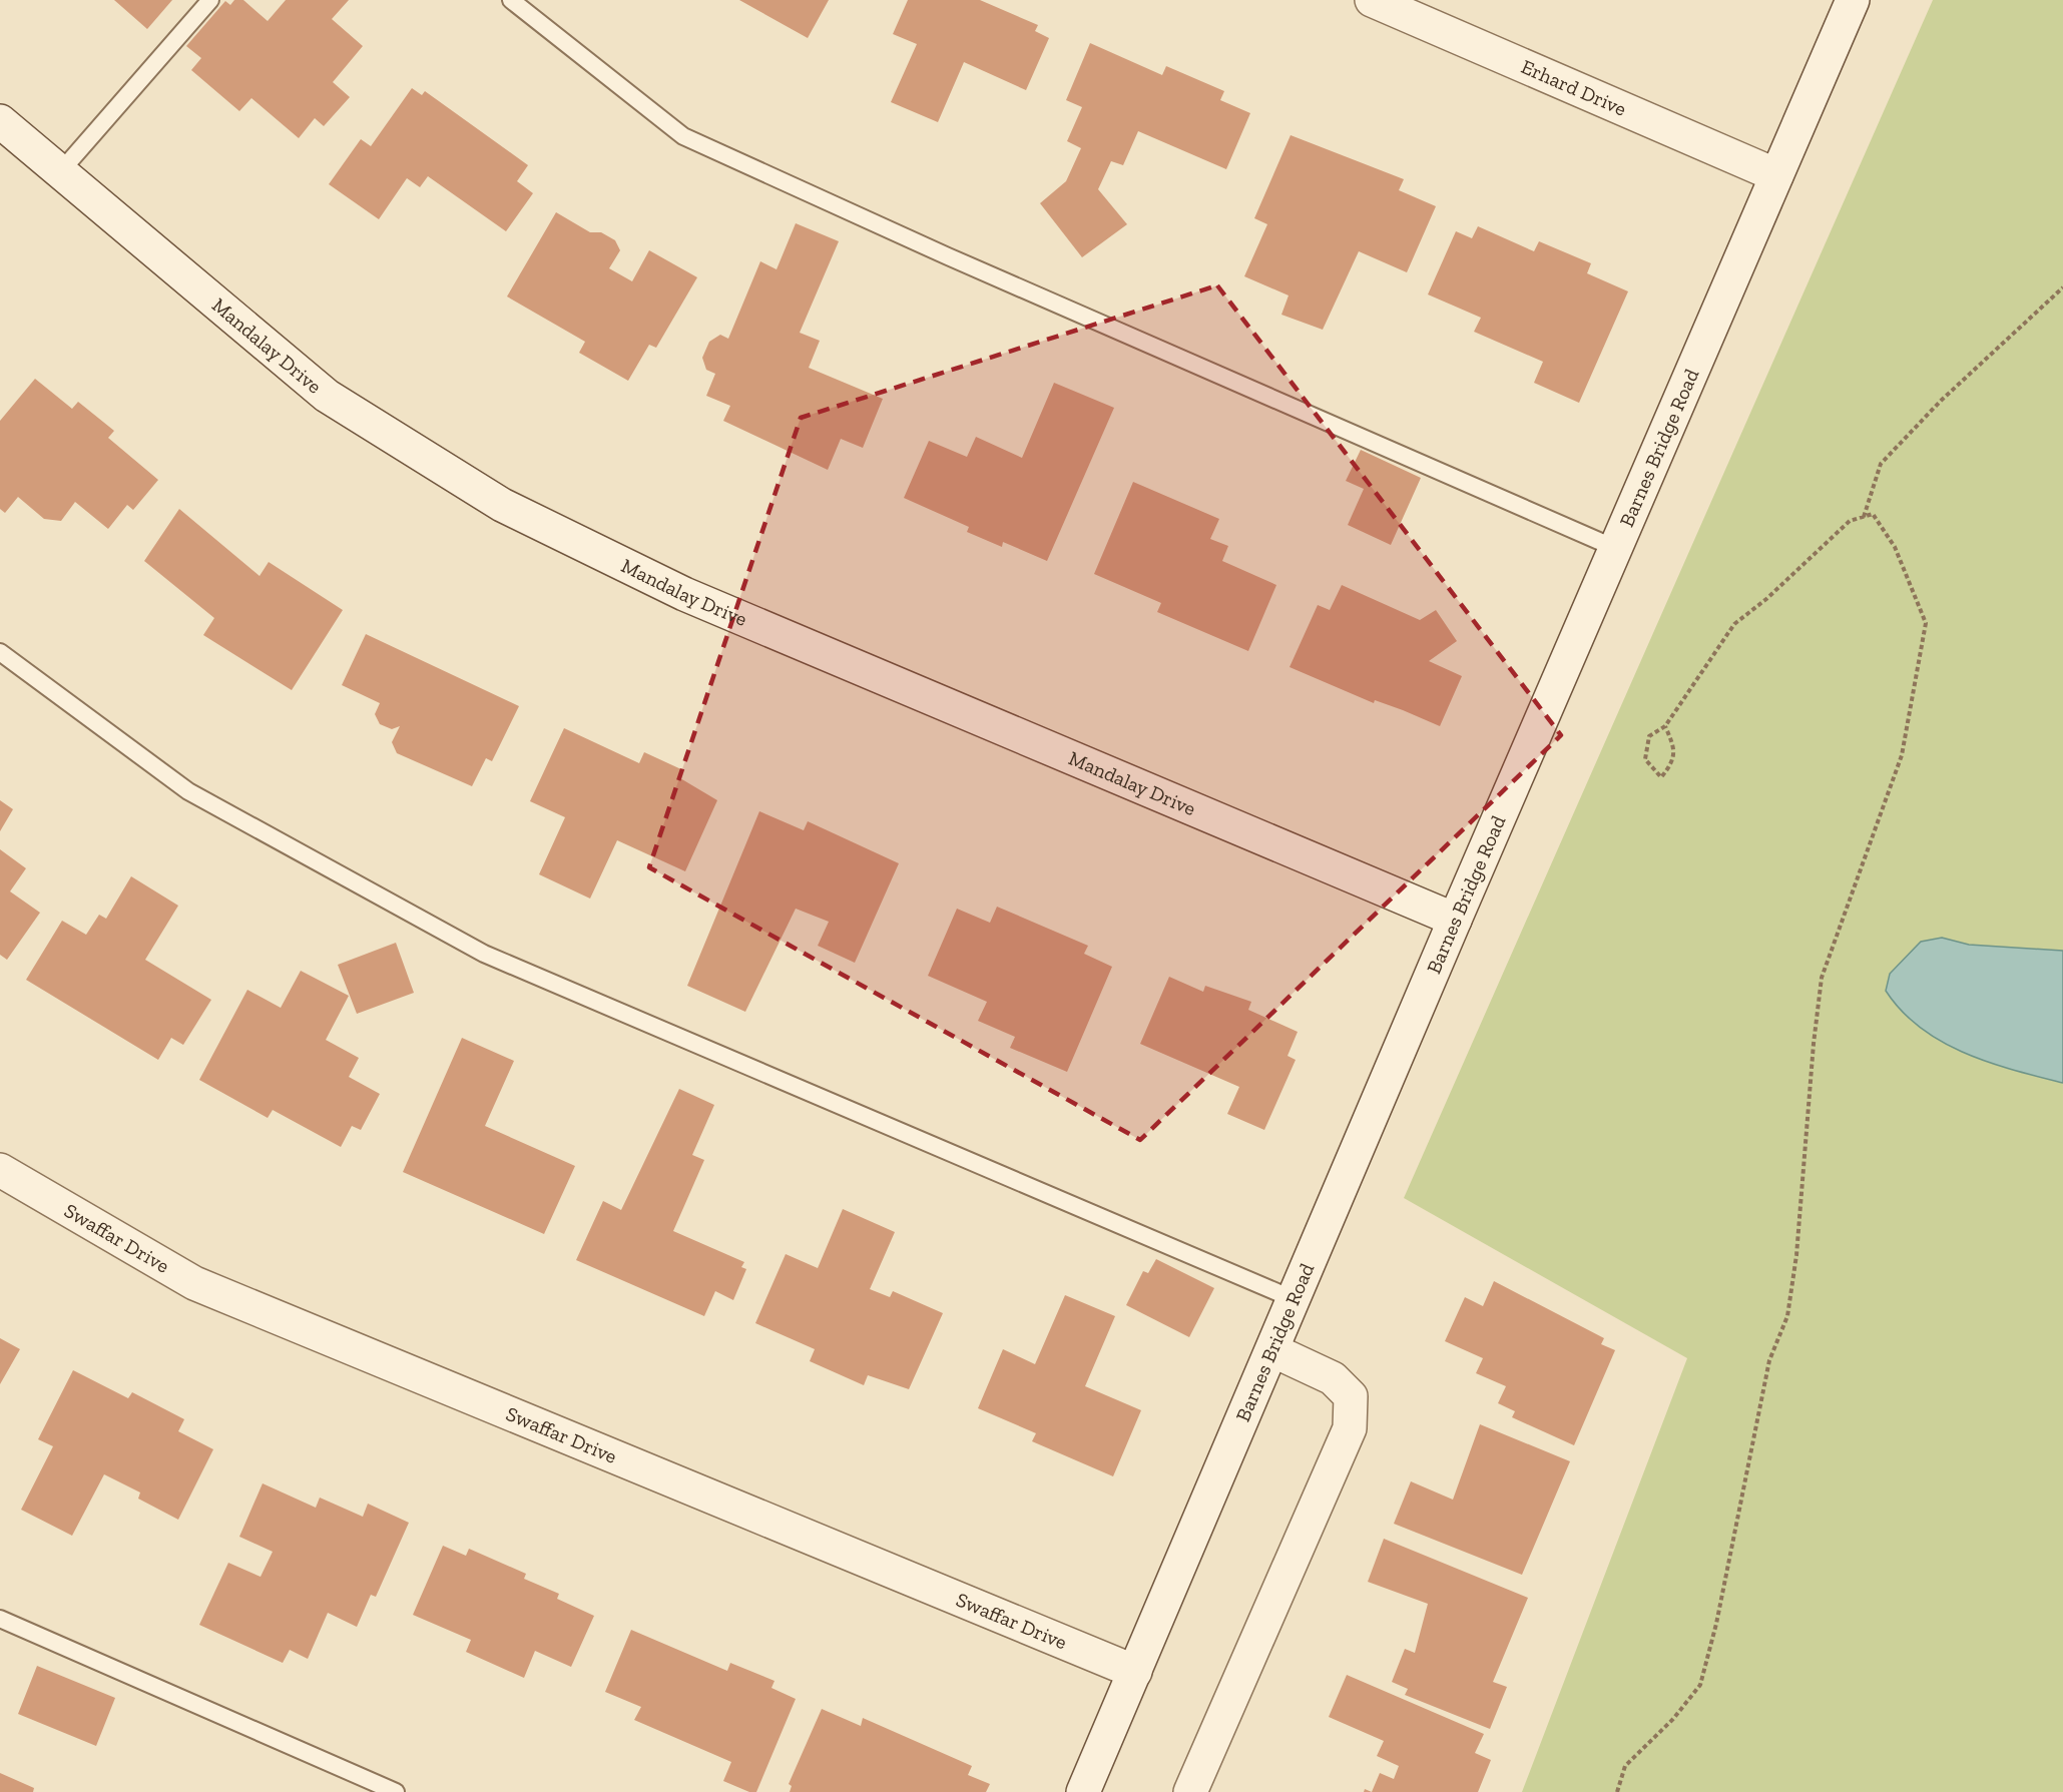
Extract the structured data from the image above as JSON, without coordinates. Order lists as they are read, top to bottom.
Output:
{
  "streets": {
    "street": [
      "Erhard Drive",
      "Mandalay Drive",
      "Barnes Bridge Road",
      "Swaffar Drive"
    ]
  },
  "crossings": [
    ["Erhard Drive", "Barnes Bridge Road"],
    ["Mandalay Drive", "Barnes Bridge Road"],
    ["Barnes Bridge Road", "Swaffar Drive"]
  ]
}
